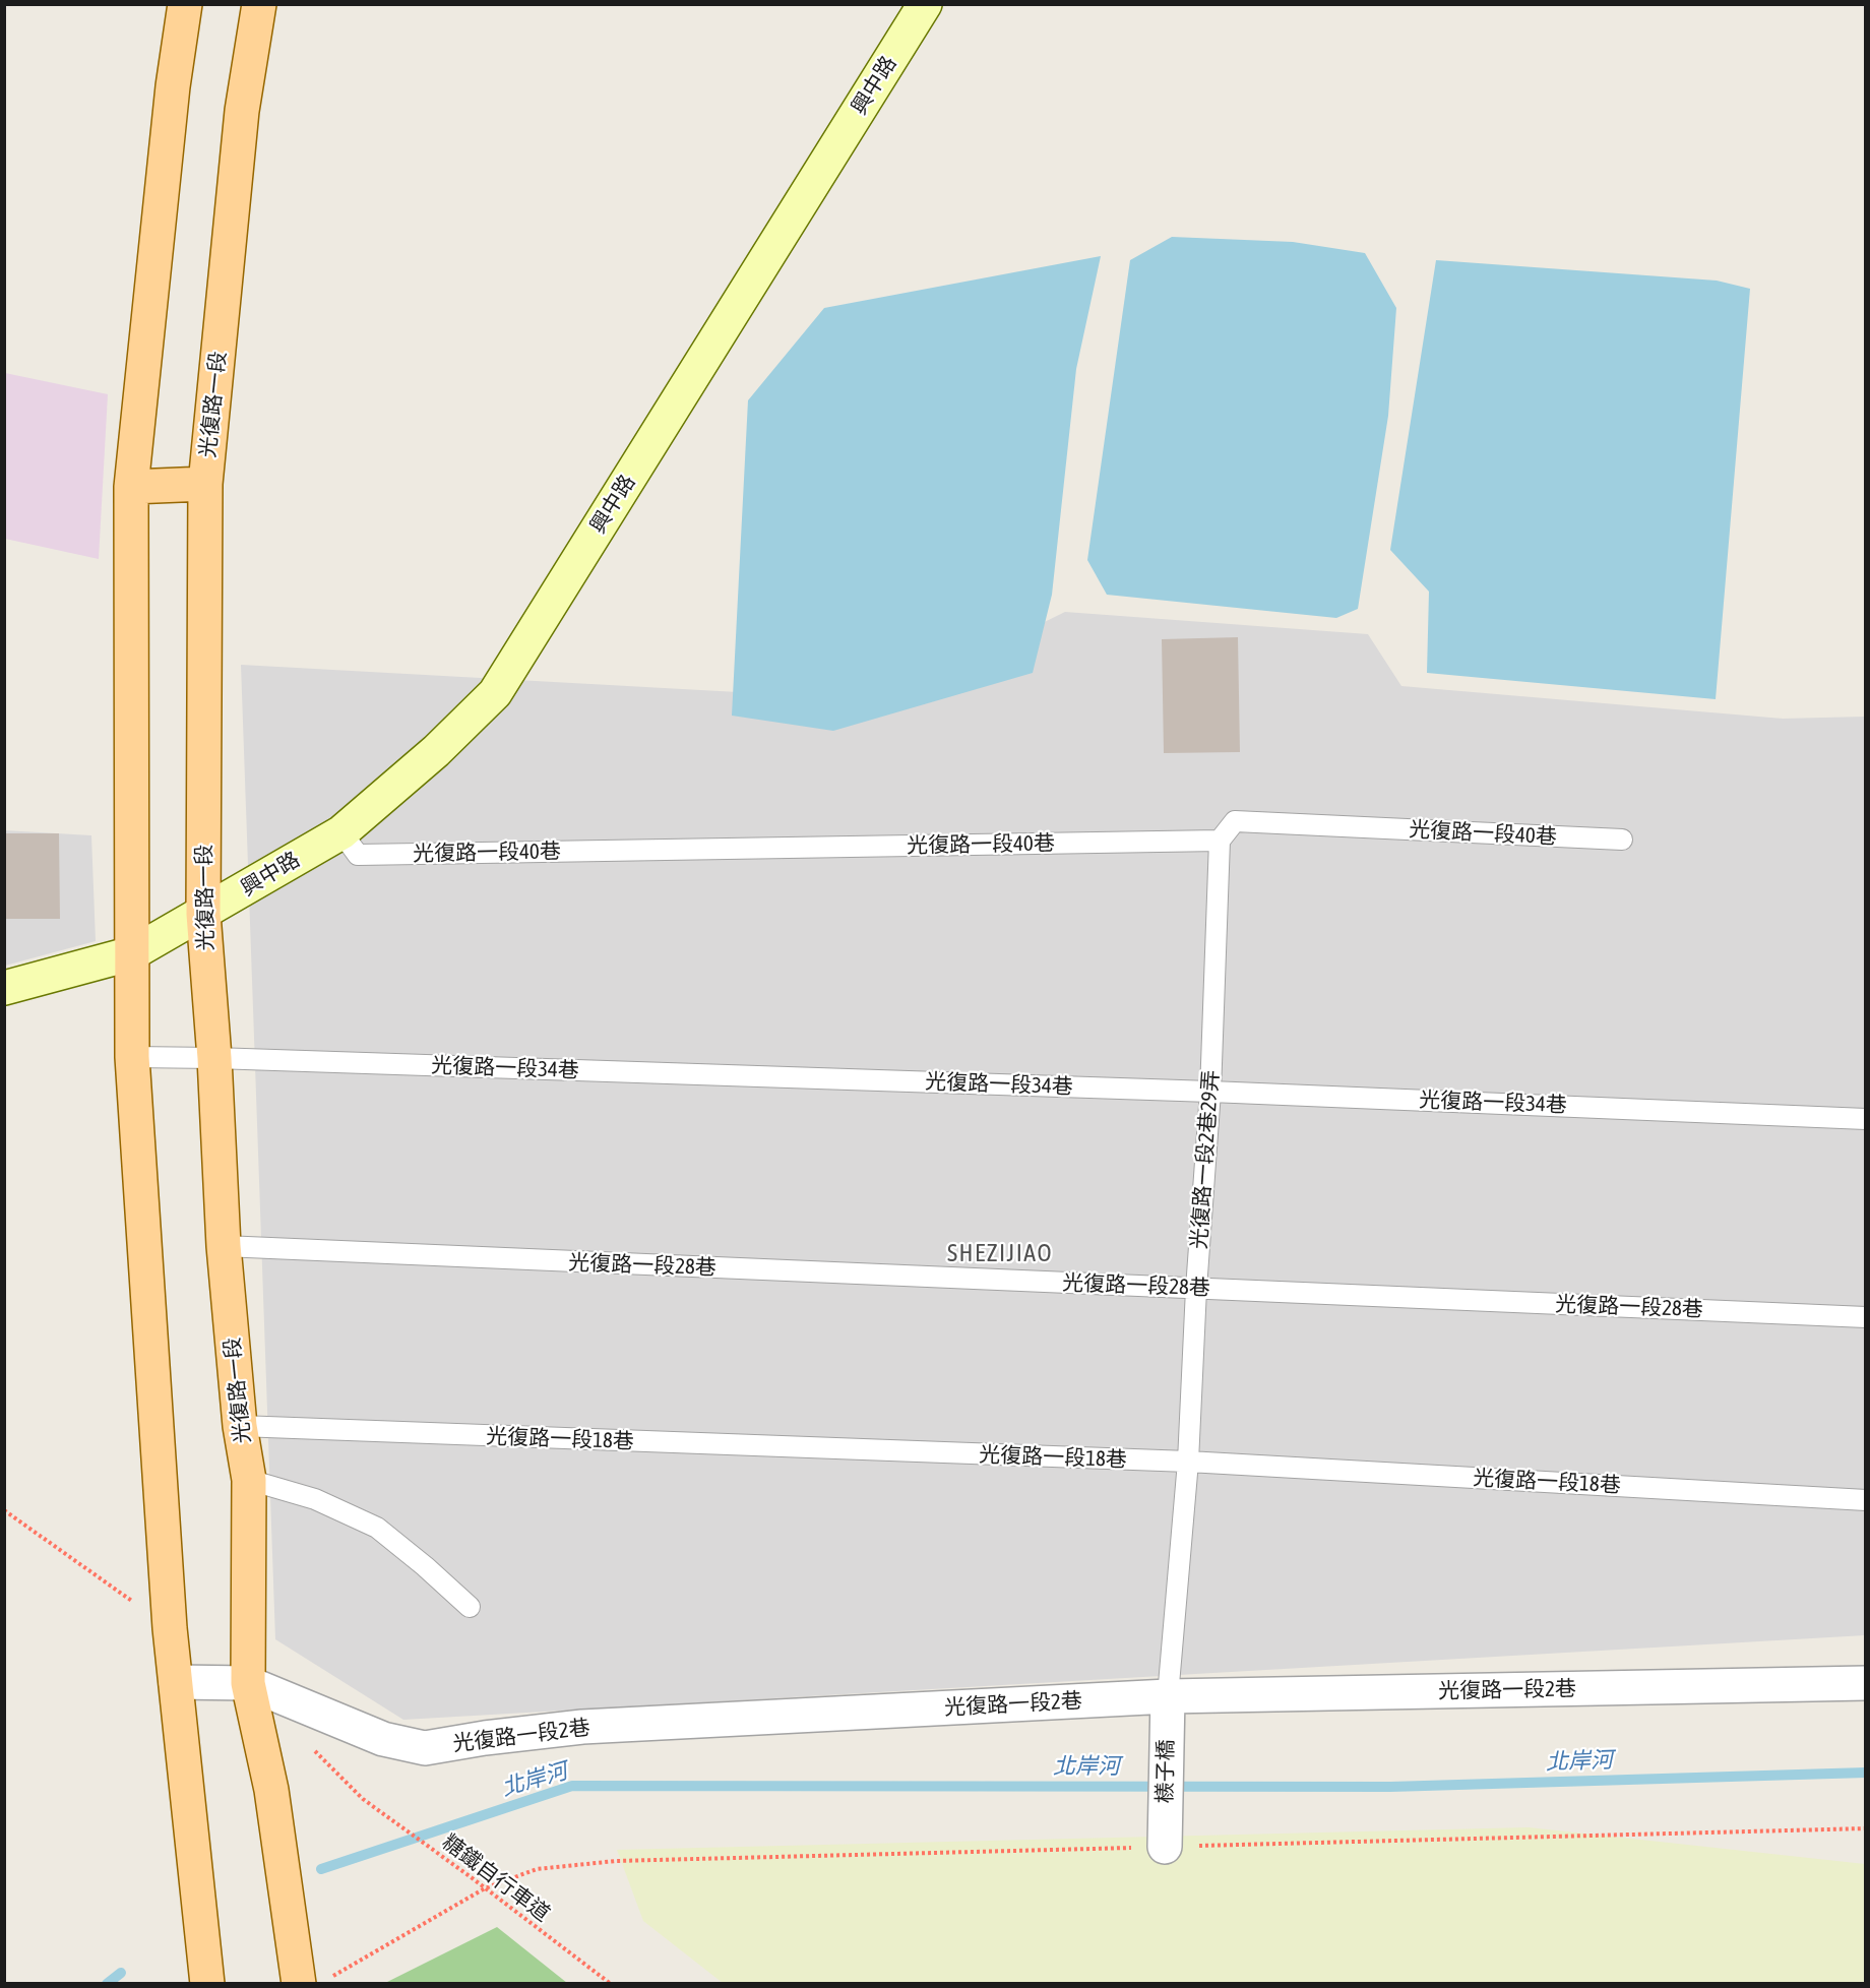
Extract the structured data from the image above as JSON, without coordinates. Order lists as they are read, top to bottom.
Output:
{
  "streets": {
    "main road": ["光復路一段"],
    "street": ["興中路", "光復路一段2巷", "檨子橋"],
    "lane": [
      "光復路一段40巷",
      "光復路一段34巷",
      "光復路一段2巷29弄",
      "光復路一段28巷",
      "光復路一段18巷"
    ],
    "path": ["糖鐵自行車道"]
  },
  "crossings": [
    ["興中路", "光復路一段"],
    ["興中路", "光復路一段40巷"],
    ["光復路一段", "光復路一段34巷"],
    ["光復路一段", "光復路一段28巷"],
    ["光復路一段", "光復路一段18巷"],
    ["光復路一段", "光復路一段2巷"],
    ["光復路一段40巷", "光復路一段2巷29弄"],
    ["光復路一段34巷", "光復路一段2巷29弄"],
    ["光復路一段2巷29弄", "光復路一段28巷"],
    ["光復路一段2巷29弄", "光復路一段18巷"],
    ["光復路一段2巷29弄", "光復路一段2巷"],
    ["光復路一段2巷29弄", "檨子橋"],
    ["光復路一段2巷", "檨子橋"]
  ],
  "districts": ["SHEZIJIAO"],
  "water": ["北岸河"]
}
